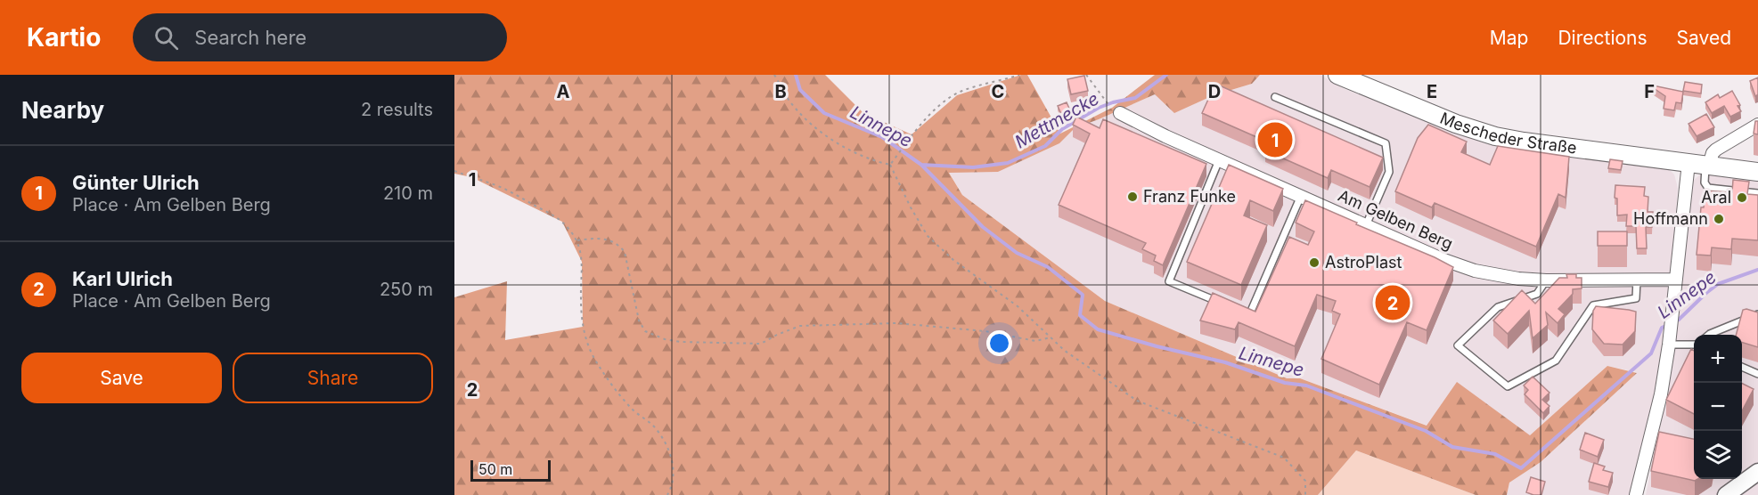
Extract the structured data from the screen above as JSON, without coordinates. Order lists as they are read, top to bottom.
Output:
{
  "streets": {
    "main road": ["Mescheder Straße"],
    "street": ["Am Gelben Berg"]
  },
  "water": ["Mettmecke", "Linnepe"],
  "places": [
    "Franz Funke",
    "Aral",
    "Hoffmann",
    "AstroPlast"
  ],
  "scale_bar": "50 m",
  "page": {
    "header": "Kartio",
    "search": "Search here",
    "nav": ["Map", "Directions", "Saved"],
    "heading": ["Nearby", "2 results"],
    "pins": ["1", "2"],
    "list": [
      {
        "mark": "1",
        "name": "Günter Ulrich",
        "note": "Place · Am Gelben Berg",
        "value": "210 m"
      },
      {
        "mark": "2",
        "name": "Karl Ulrich",
        "note": "Place · Am Gelben Berg",
        "value": "250 m"
      }
    ],
    "map_buttons": ["+", "−"],
    "buttons": ["Save", "Share"],
    "scale": "50 m"
  },
  "grid": {
    "columns": [
      "A",
      "B",
      "C",
      "D",
      "E",
      "F"
    ],
    "rows": ["1", "2"]
  }
}
